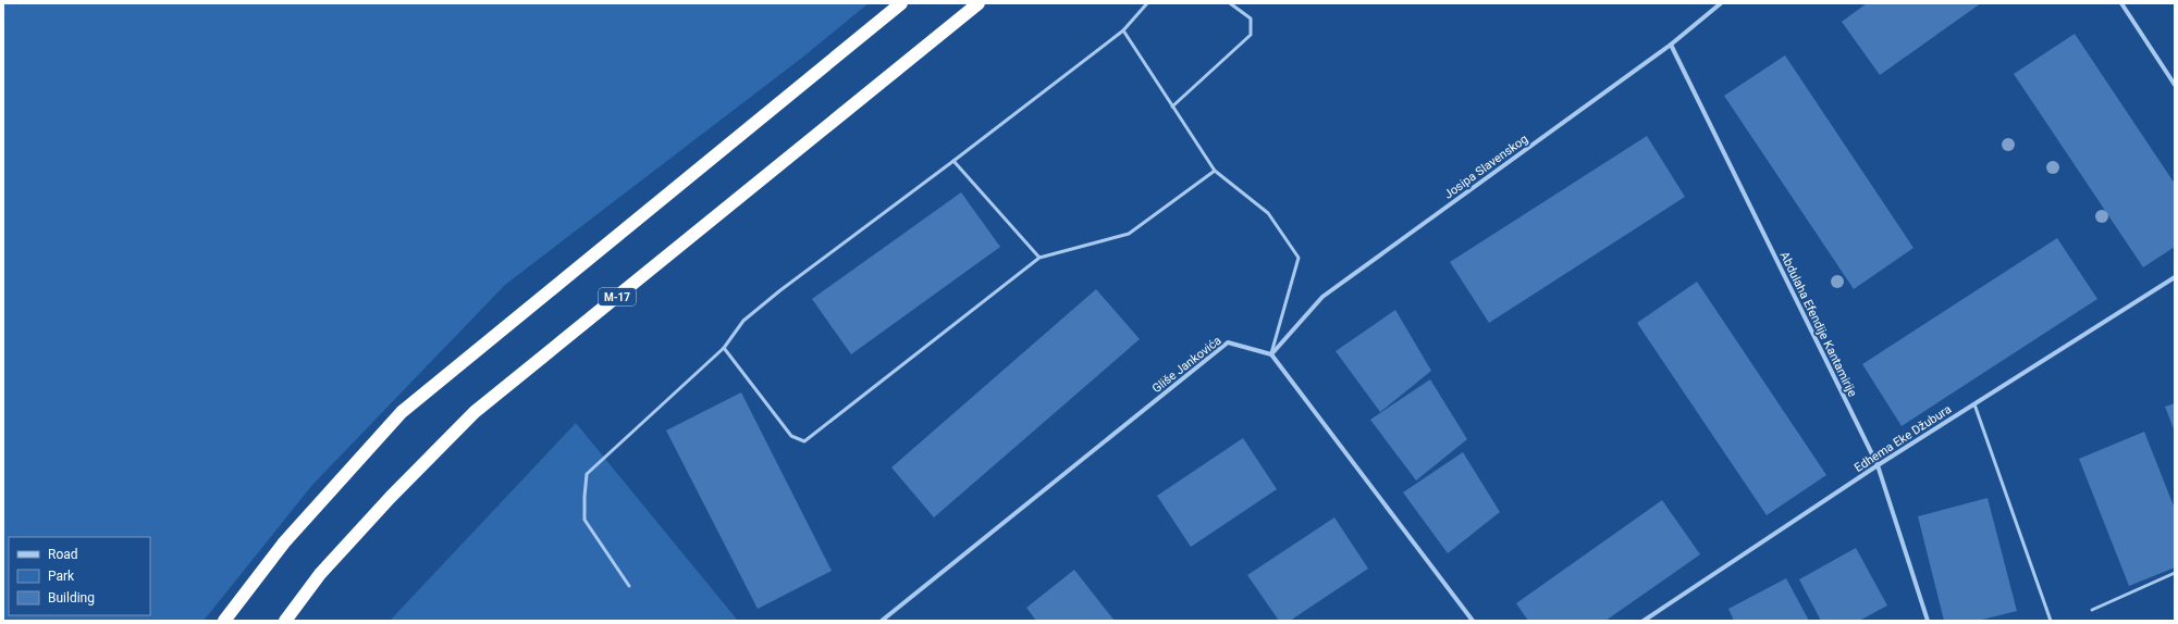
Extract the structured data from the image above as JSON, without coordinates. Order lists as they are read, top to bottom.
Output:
{
  "streets": {
    "highway": ["M-17"],
    "street": [
      "Josipa Slavenskog",
      "Abdulaha Efendije Kantamirije",
      "Gliše Jankovića",
      "Edhema Eke Džubura"
    ]
  },
  "crossings": [
    ["Josipa Slavenskog", "Abdulaha Efendije Kantamirije"],
    ["Josipa Slavenskog", "Gliše Jankovića"],
    ["Abdulaha Efendije Kantamirije", "Edhema Eke Džubura"]
  ],
  "legend": ["Road", "Park", "Building"]
}
